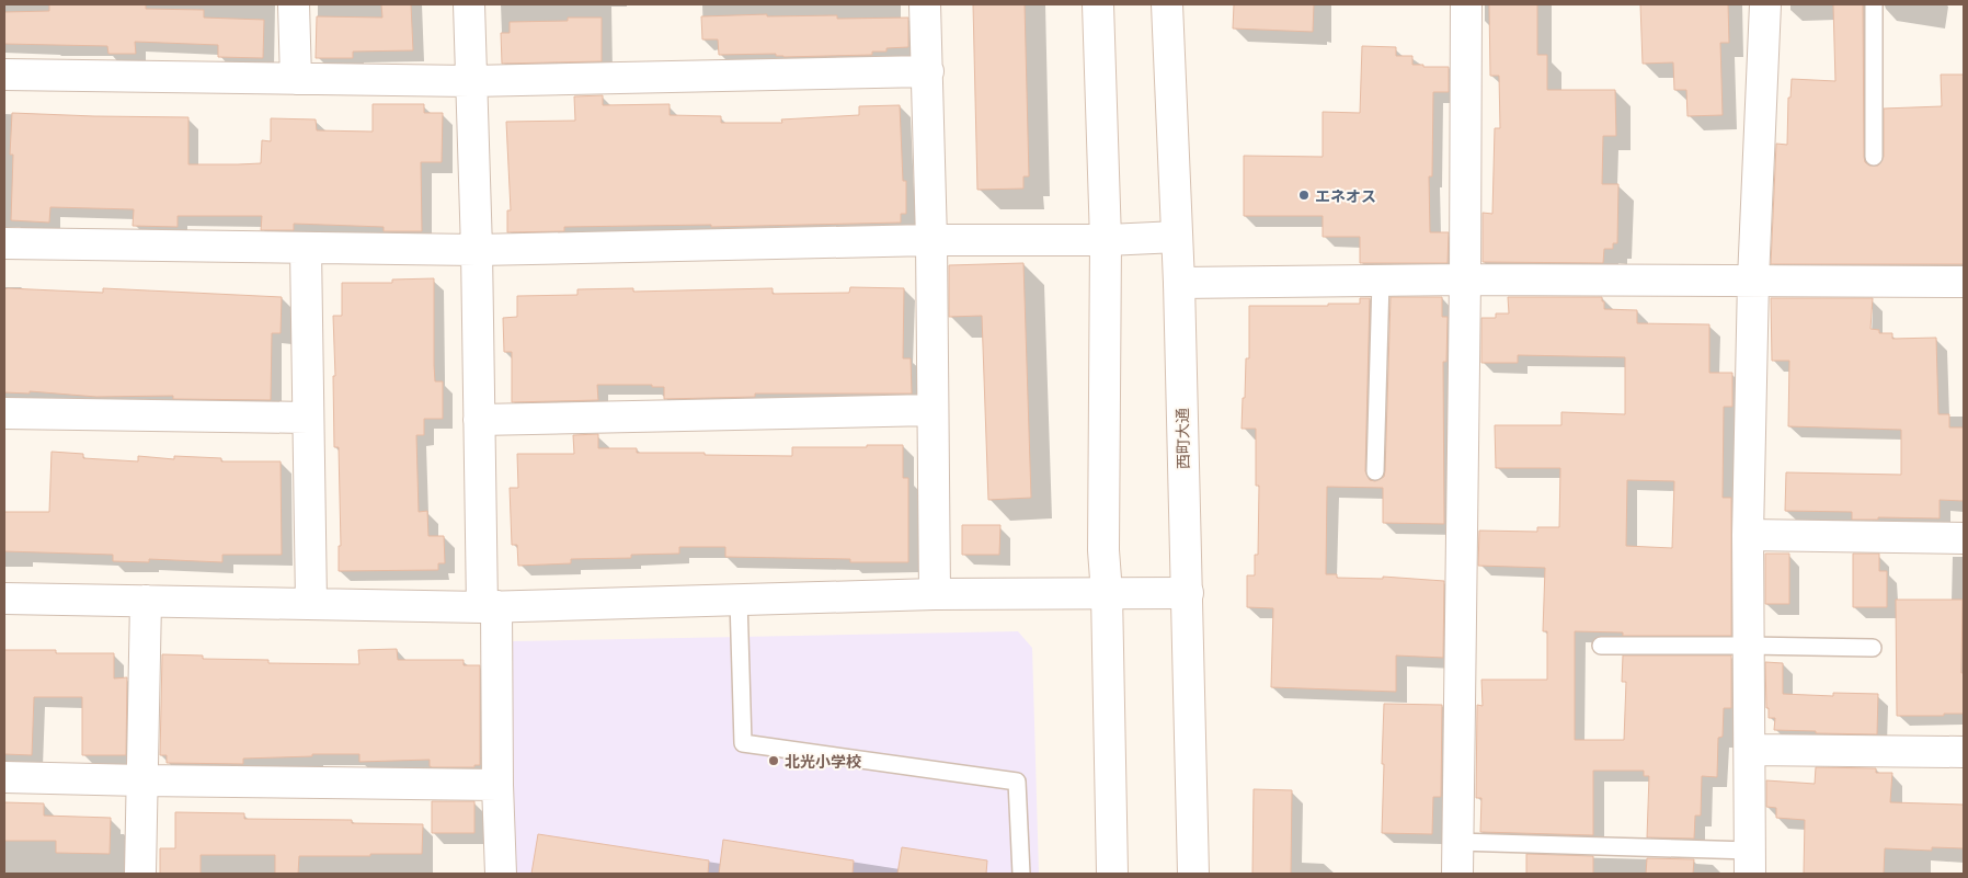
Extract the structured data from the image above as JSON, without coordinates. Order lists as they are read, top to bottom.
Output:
{
  "streets": {
    "street": ["西町大通"]
  },
  "places": ["エネオス", "北光小学校"]
}
